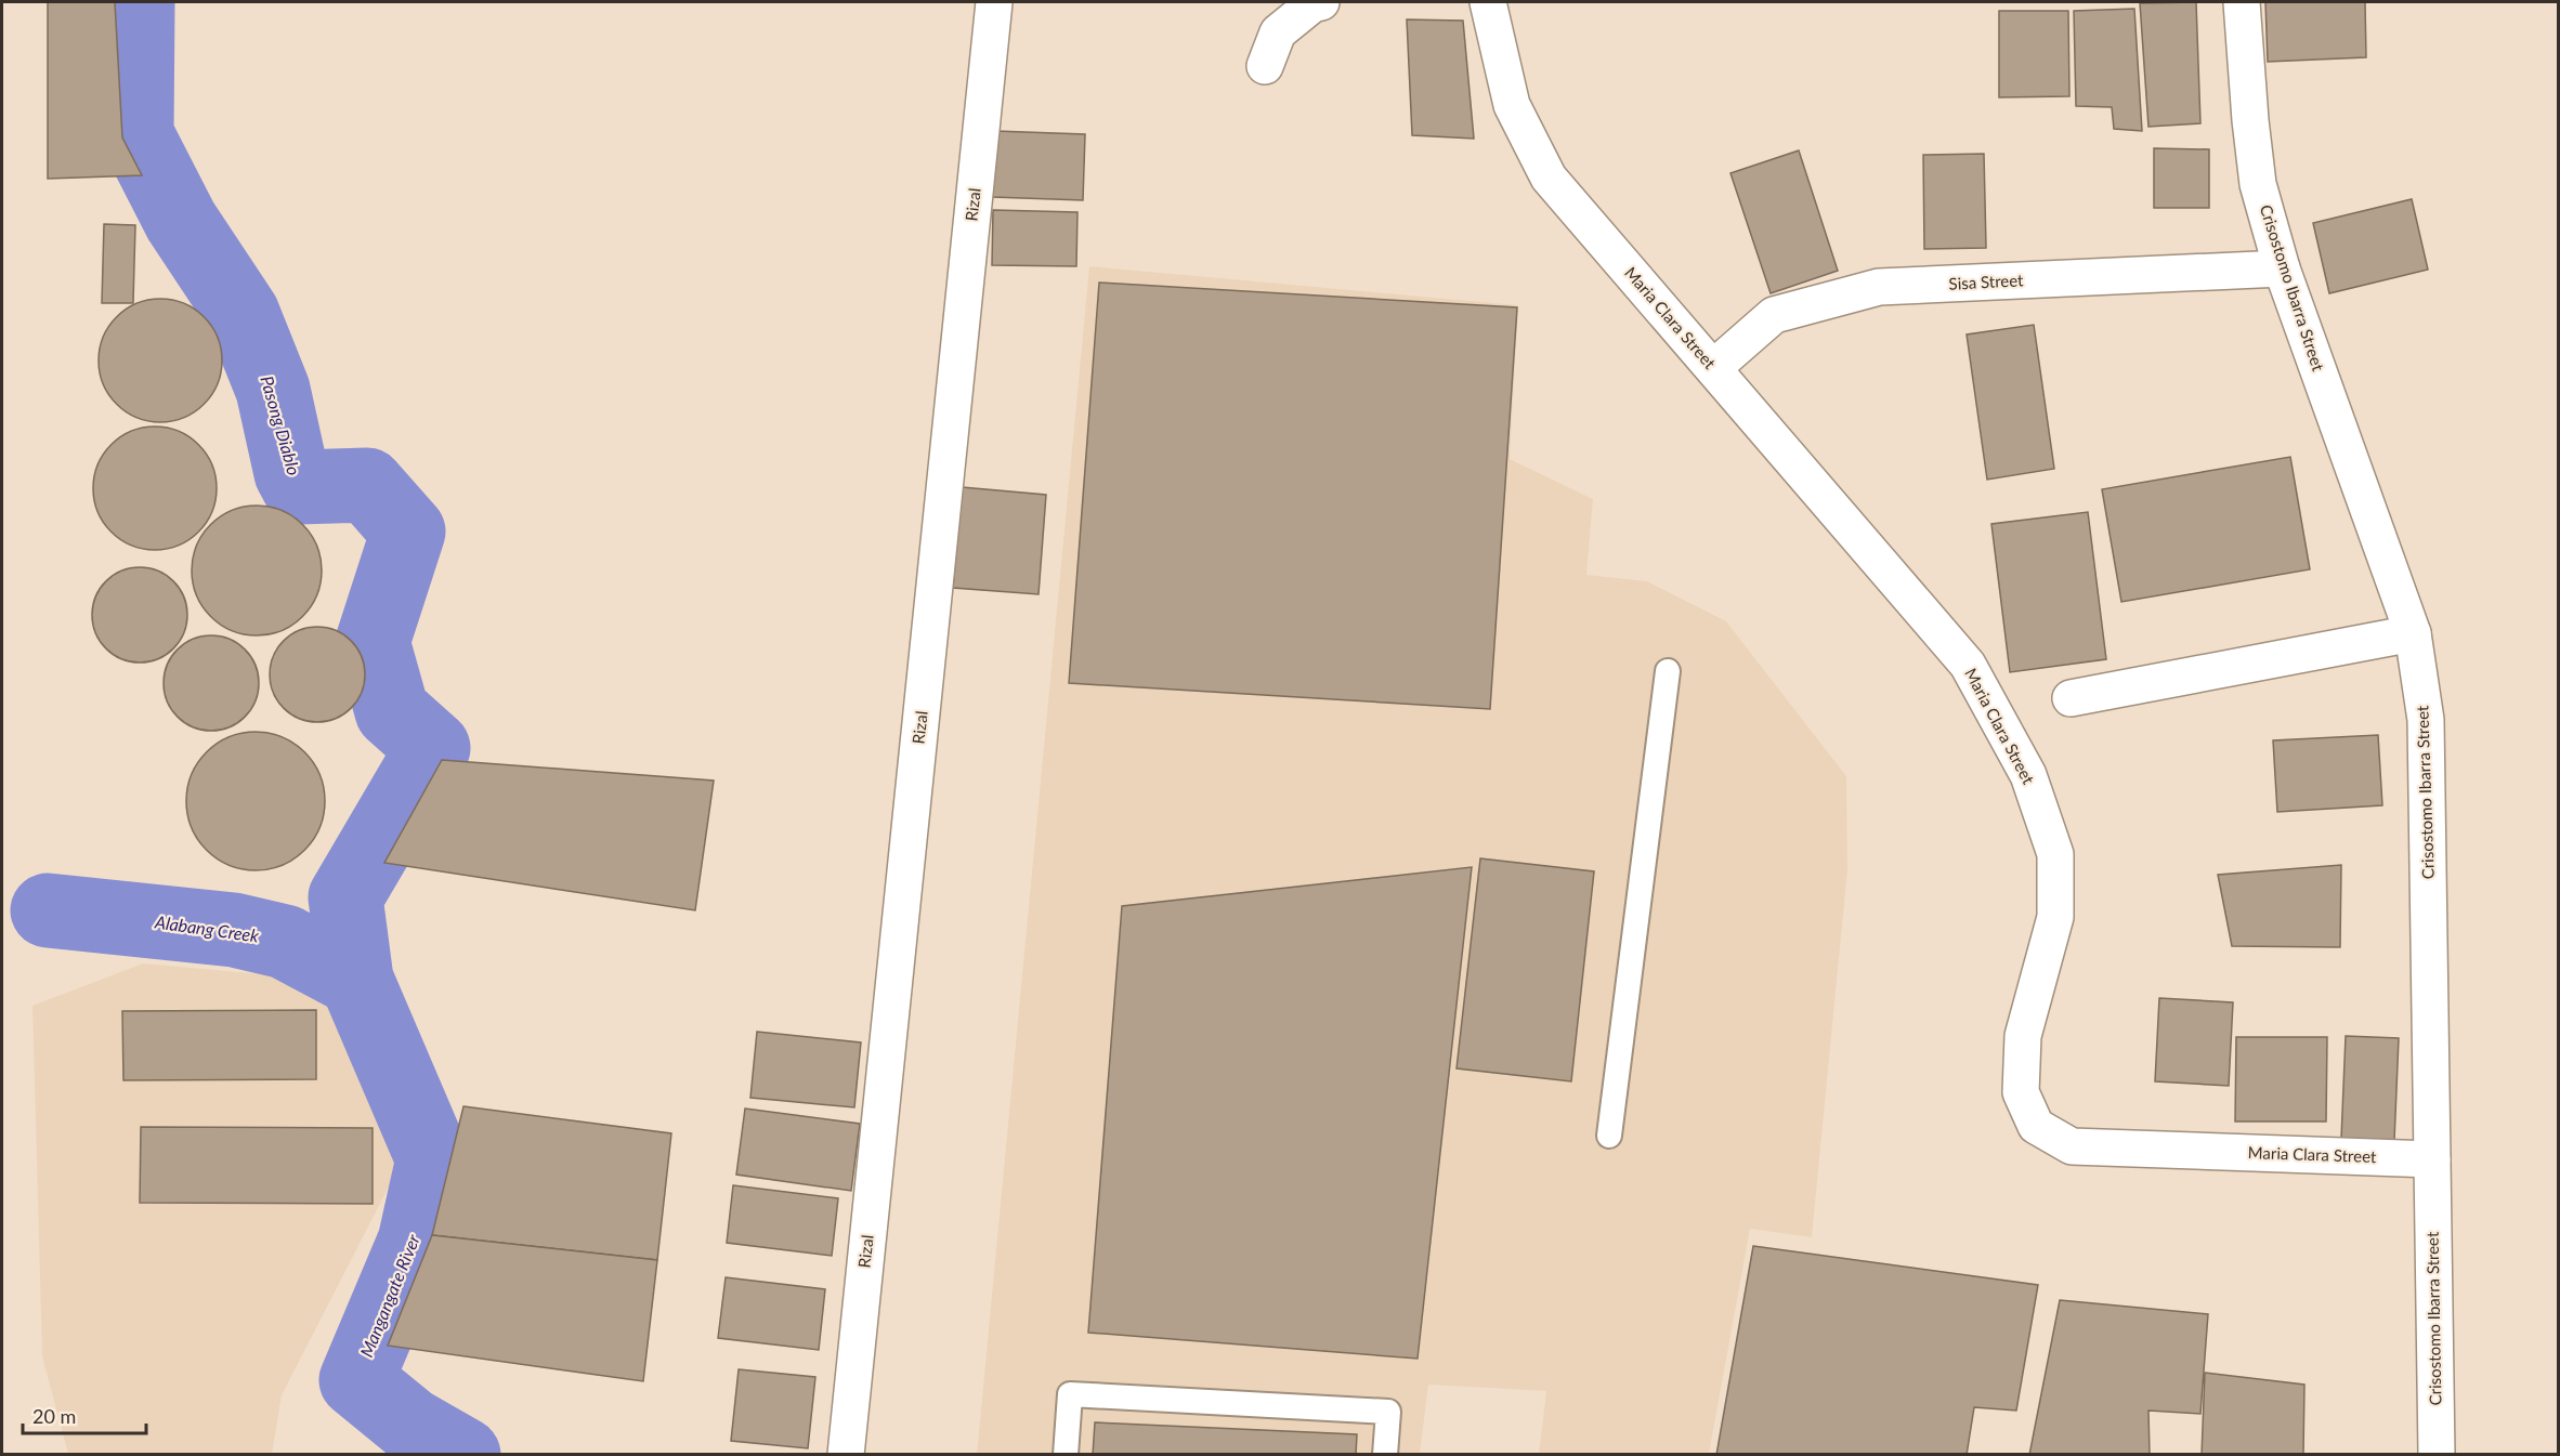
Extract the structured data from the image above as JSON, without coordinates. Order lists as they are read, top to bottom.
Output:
{
  "streets": {
    "street": [
      "Rizal",
      "Sisa Street",
      "Crisostomo Ibarra Street",
      "Maria Clara Street"
    ]
  },
  "crossings": [
    ["Sisa Street", "Crisostomo Ibarra Street"],
    ["Sisa Street", "Maria Clara Street"],
    ["Crisostomo Ibarra Street", "Maria Clara Street"]
  ],
  "water": ["Pasong Diablo", "Alabang Creek", "Mangangate River"],
  "scale_bar": "20 m"
}
